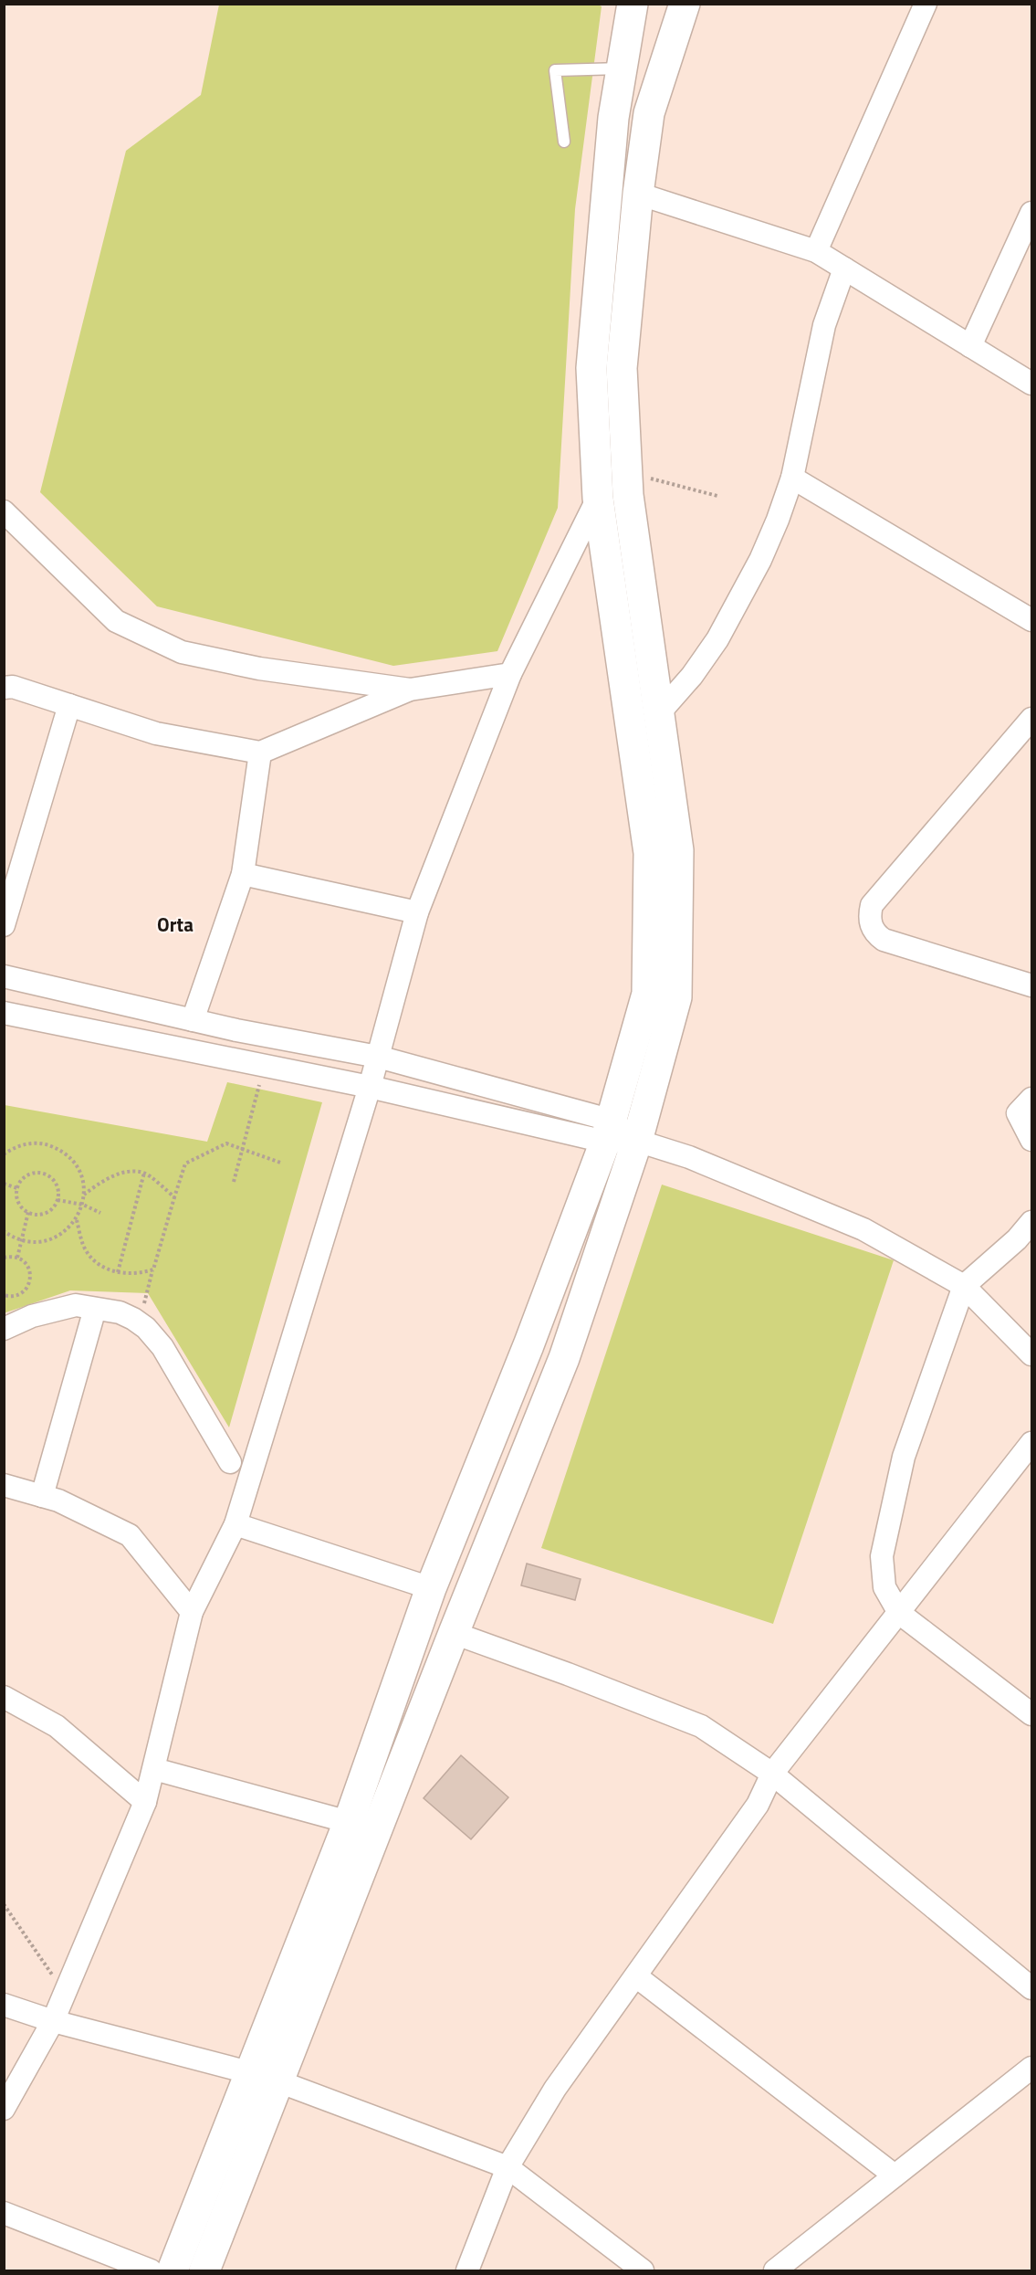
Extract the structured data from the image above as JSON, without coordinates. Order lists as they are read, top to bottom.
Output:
{
  "districts": ["Orta"]
}
